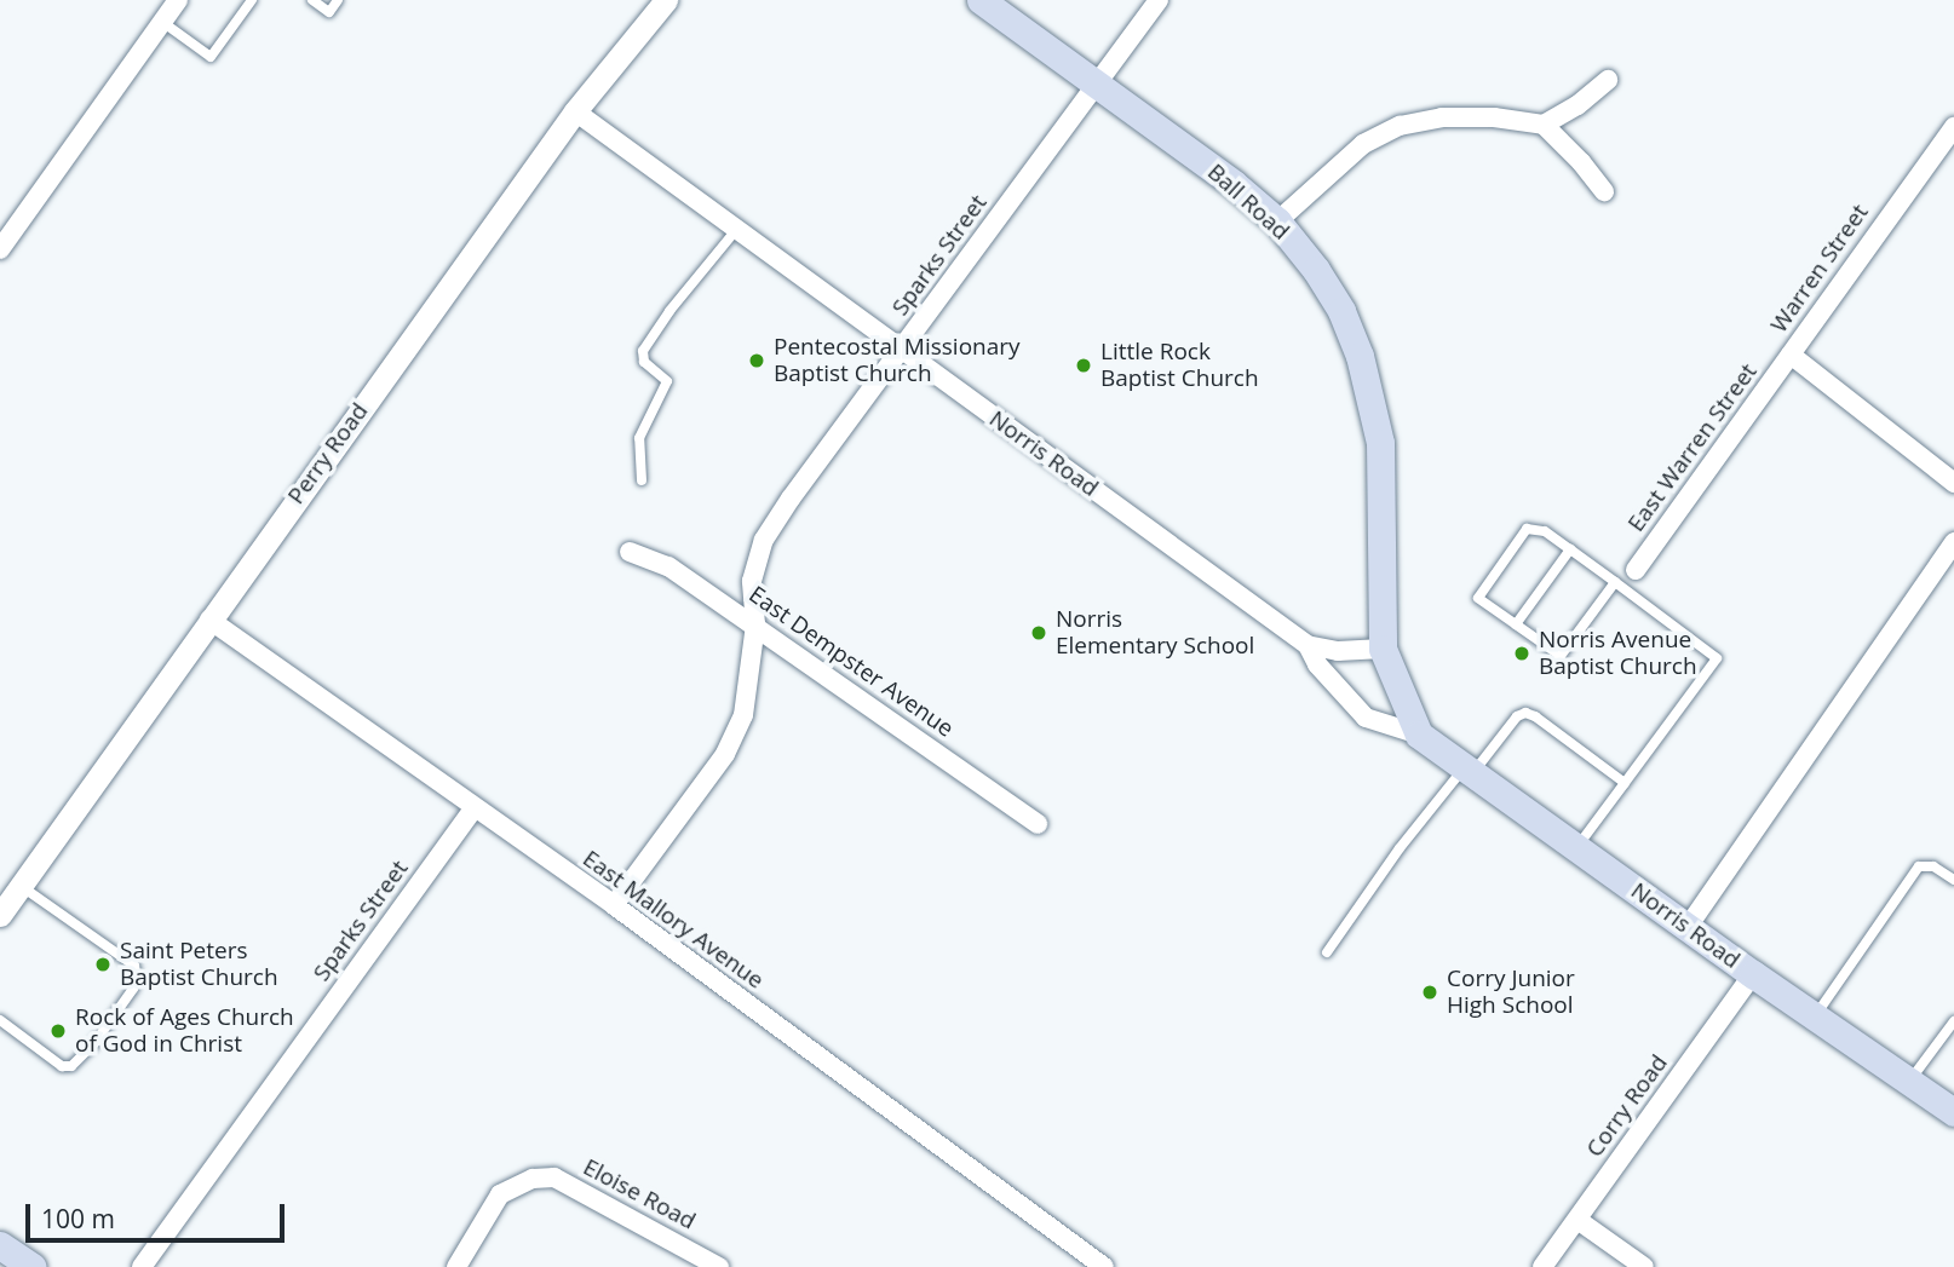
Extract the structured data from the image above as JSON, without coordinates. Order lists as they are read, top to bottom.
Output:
{
  "streets": {
    "main road": ["Ball Road", "Norris Road"],
    "street": [
      "Sparks Street",
      "Warren Street",
      "East Warren Street",
      "Perry Road",
      "East Dempster Avenue",
      "East Mallory Avenue",
      "Corry Road",
      "Eloise Road"
    ]
  },
  "crossings": [
    ["Ball Road", "Sparks Street"],
    ["Ball Road", "Norris Road"],
    ["Sparks Street", "Norris Road"],
    ["Sparks Street", "East Dempster Avenue"],
    ["Sparks Street", "East Mallory Avenue"],
    ["Warren Street", "East Warren Street"],
    ["Perry Road", "Norris Road"],
    ["Perry Road", "East Mallory Avenue"],
    ["Norris Road", "Corry Road"]
  ],
  "places": [
    "Pentecostal Missionary Baptist Church",
    "Little Rock Baptist Church",
    "Norris Elementary School",
    "Norris Avenue Baptist Church",
    "Saint Peters Baptist Church",
    "Corry Junior High School",
    "Rock of Ages Church of God in Christ"
  ],
  "scale_bar": "100 m"
}
